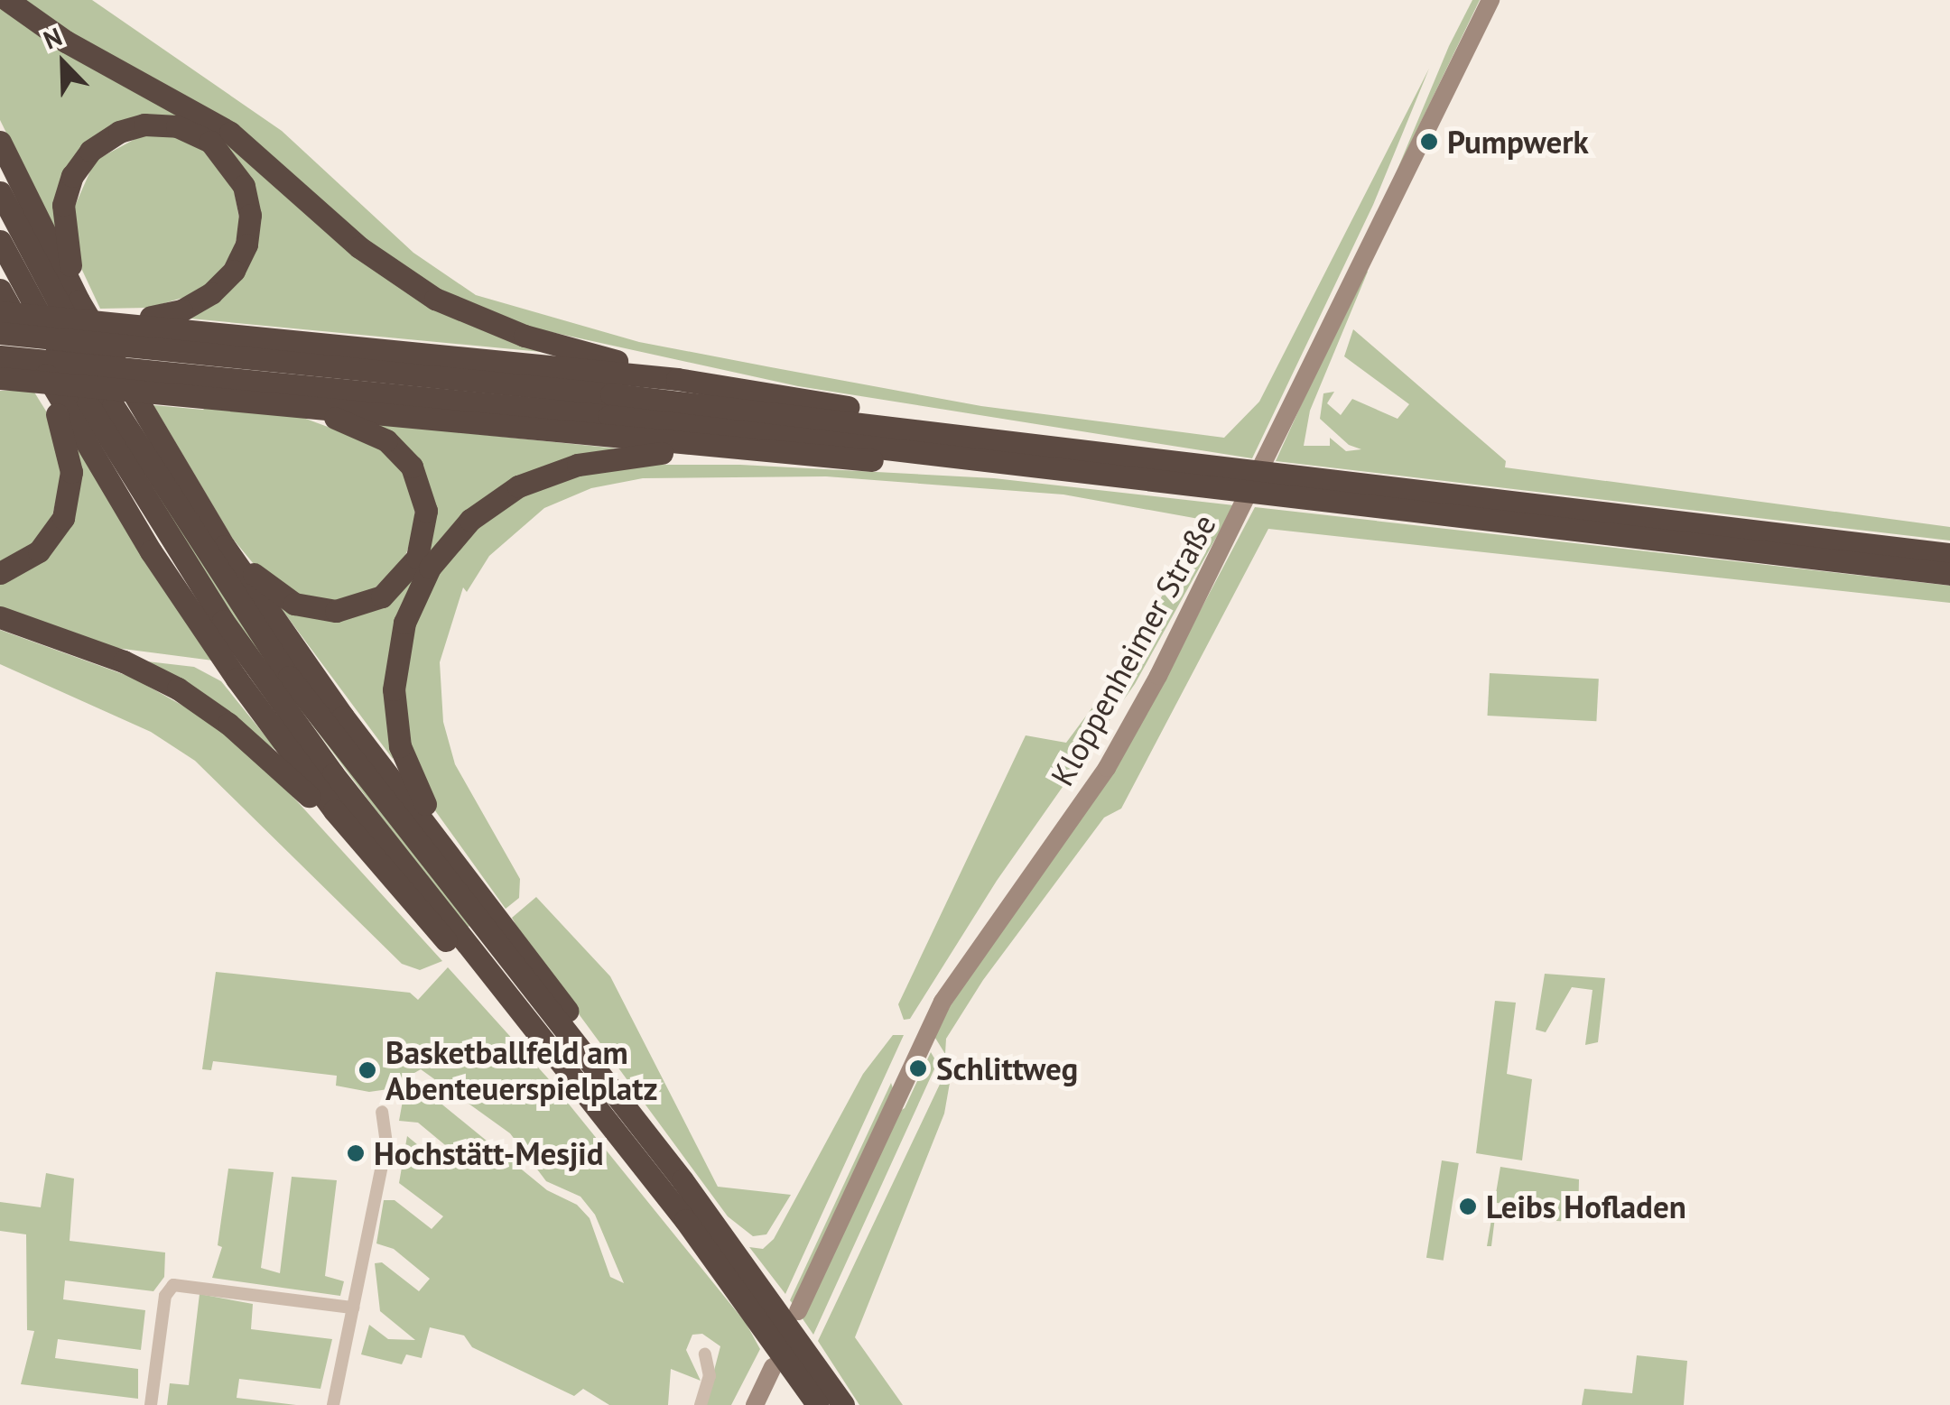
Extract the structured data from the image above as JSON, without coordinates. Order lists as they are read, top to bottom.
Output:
{
  "streets": {
    "main road": ["Kloppenheimer Straße"]
  },
  "places": [
    "Pumpwerk",
    "Schlittweg",
    "Basketballfeld am Abenteuerspielplatz",
    "Hochstätt-Mesjid",
    "Leibs Hofladen"
  ],
  "north": "top left"
}
